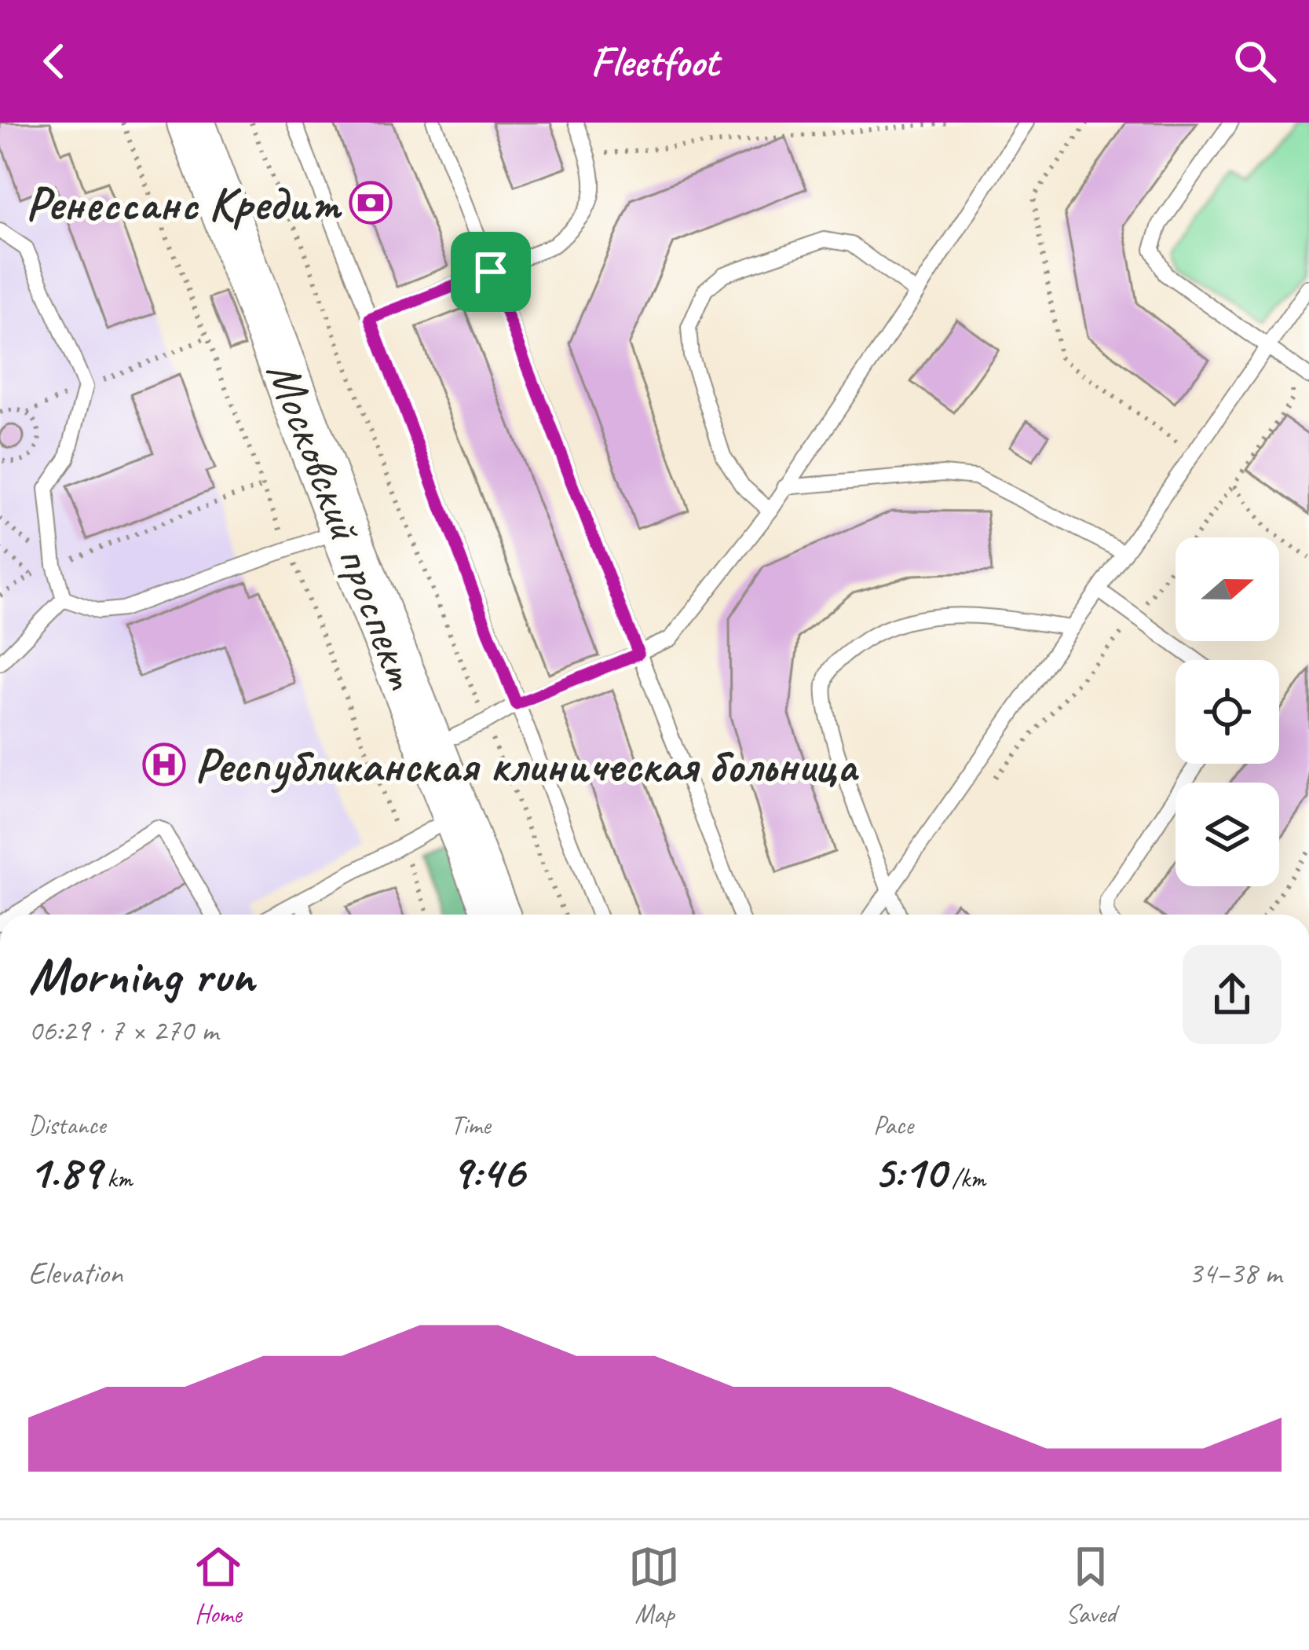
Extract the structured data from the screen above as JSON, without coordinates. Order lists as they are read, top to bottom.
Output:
{
  "streets": {
    "main road": ["Московский проспект"]
  },
  "places": {
    "bank": ["Ренессанс Кредит"],
    "hospital": ["Республиканская клиническая больница"]
  },
  "north": "right",
  "page": {
    "header": "Fleetfoot",
    "heading": ["Morning run", "06:29 · 7 × 270 m"],
    "stats": [
      ["Distance", "1.89 km"],
      ["Time", "9:46"],
      ["Pace", "5:10 /km"]
    ],
    "chart": ["Elevation", "34–38 m"],
    "tabs": ["Home", "Map", "Saved"]
  }
}
